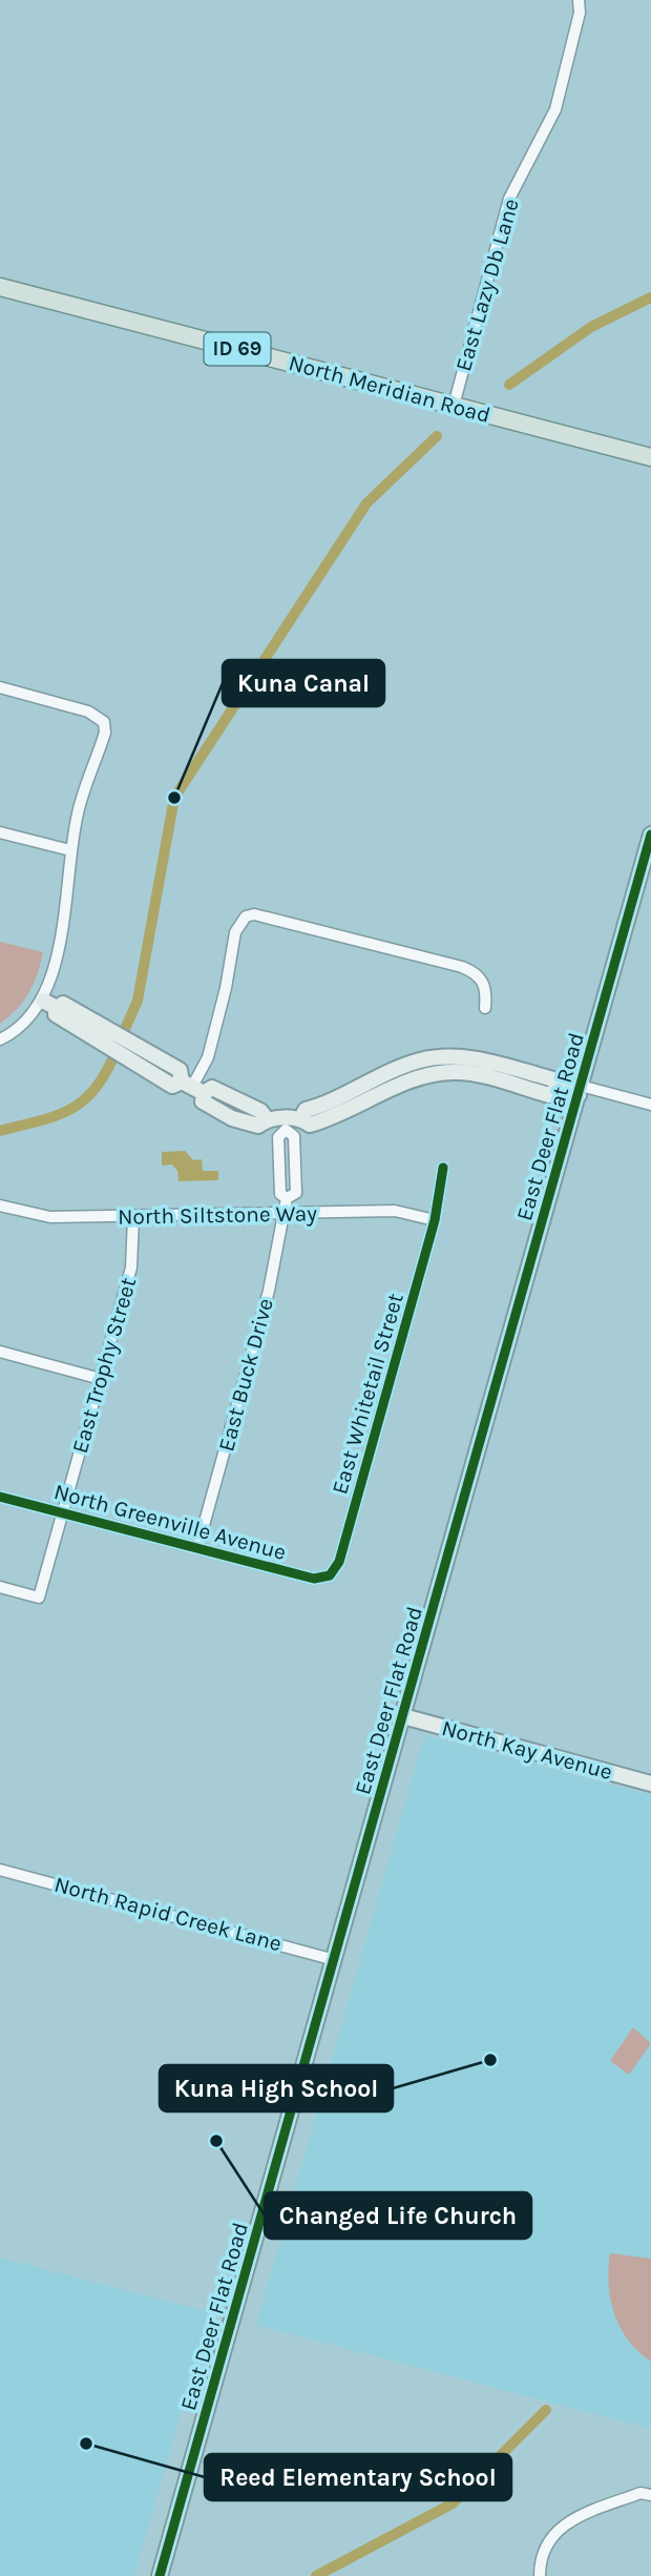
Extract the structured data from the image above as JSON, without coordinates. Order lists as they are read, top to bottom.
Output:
{
  "streets": {
    "main road": [
      "ID 69",
      "North Meridian Road",
      "East Deer Flat Road",
      "North Kay Avenue"
    ],
    "street": [
      "East Lazy Db Lane",
      "North Siltstone Way",
      "East Trophy Street",
      "East Buck Drive",
      "East Whitetail Street",
      "North Greenville Avenue",
      "North Rapid Creek Lane"
    ]
  },
  "crossings": [
    ["East Lazy Db Lane", "North Meridian Road"],
    ["East Deer Flat Road", "North Kay Avenue"],
    ["East Deer Flat Road", "North Rapid Creek Lane"],
    ["North Siltstone Way", "East Trophy Street"],
    ["North Siltstone Way", "East Buck Drive"],
    ["North Siltstone Way", "East Whitetail Street"],
    ["East Trophy Street", "North Greenville Avenue"],
    ["East Buck Drive", "North Greenville Avenue"],
    ["East Whitetail Street", "North Greenville Avenue"]
  ],
  "places": [
    "Kuna Canal",
    "Kuna High School",
    "Changed Life Church",
    "Reed Elementary School"
  ]
}
